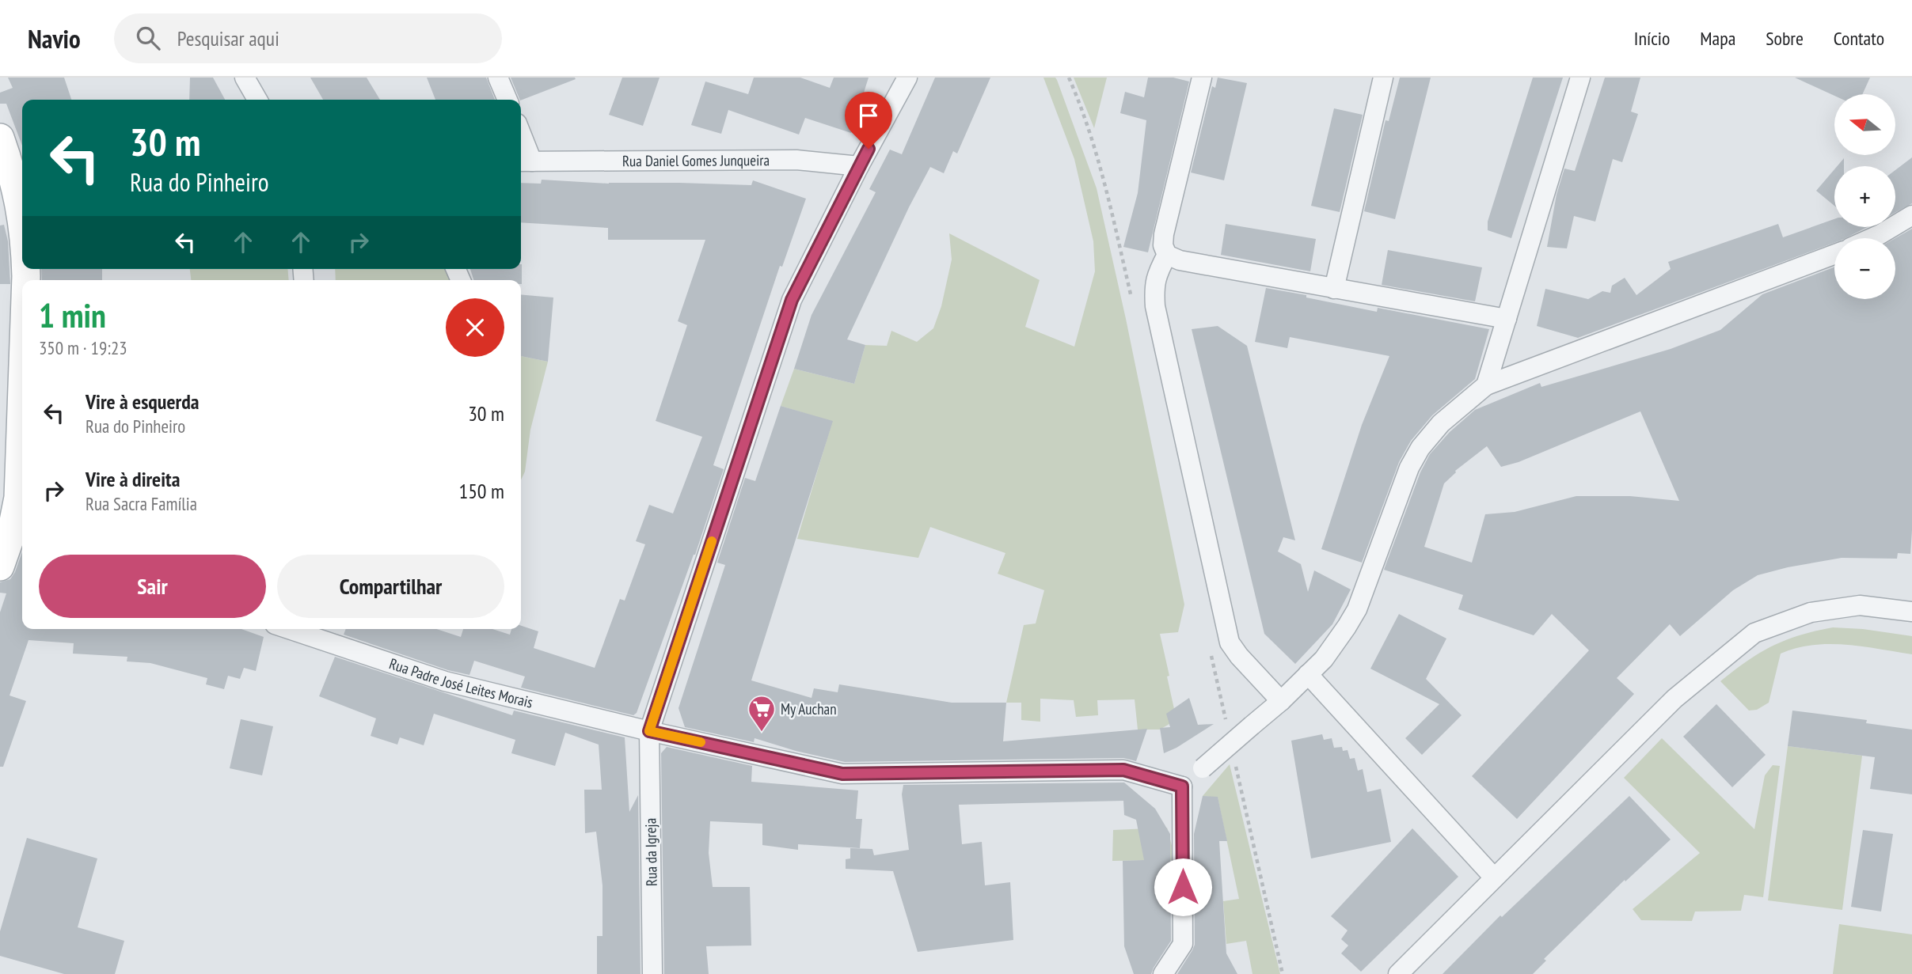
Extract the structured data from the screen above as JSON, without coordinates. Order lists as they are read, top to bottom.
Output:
{
  "streets": {
    "street": ["Rua Daniel Gomes Junqueira", "Rua Padre José Leites Morais", "Rua da Igreja"]
  },
  "crossings": [
    ["Rua Daniel Gomes Junqueira", "Rua da Igreja"],
    ["Rua Padre José Leites Morais", "Rua da Igreja"]
  ],
  "places": {
    "supermarket": ["My Auchan"]
  },
  "north": "left",
  "page": {
    "header": "Navio",
    "search": "Pesquisar aqui",
    "nav": [
      "Início",
      "Mapa",
      "Sobre",
      "Contato"
    ],
    "map_buttons": ["+", "−"],
    "turn": ["30 m", "Rua do Pinheiro"],
    "heading": ["1 min", "350 m · 19:23"],
    "list": [
      {
        "name": "Vire à esquerda",
        "note": "Rua do Pinheiro",
        "value": "30 m"
      },
      {
        "name": "Vire à direita",
        "note": "Rua Sacra Família",
        "value": "150 m"
      }
    ],
    "buttons": ["Sair", "Compartilhar"]
  }
}
